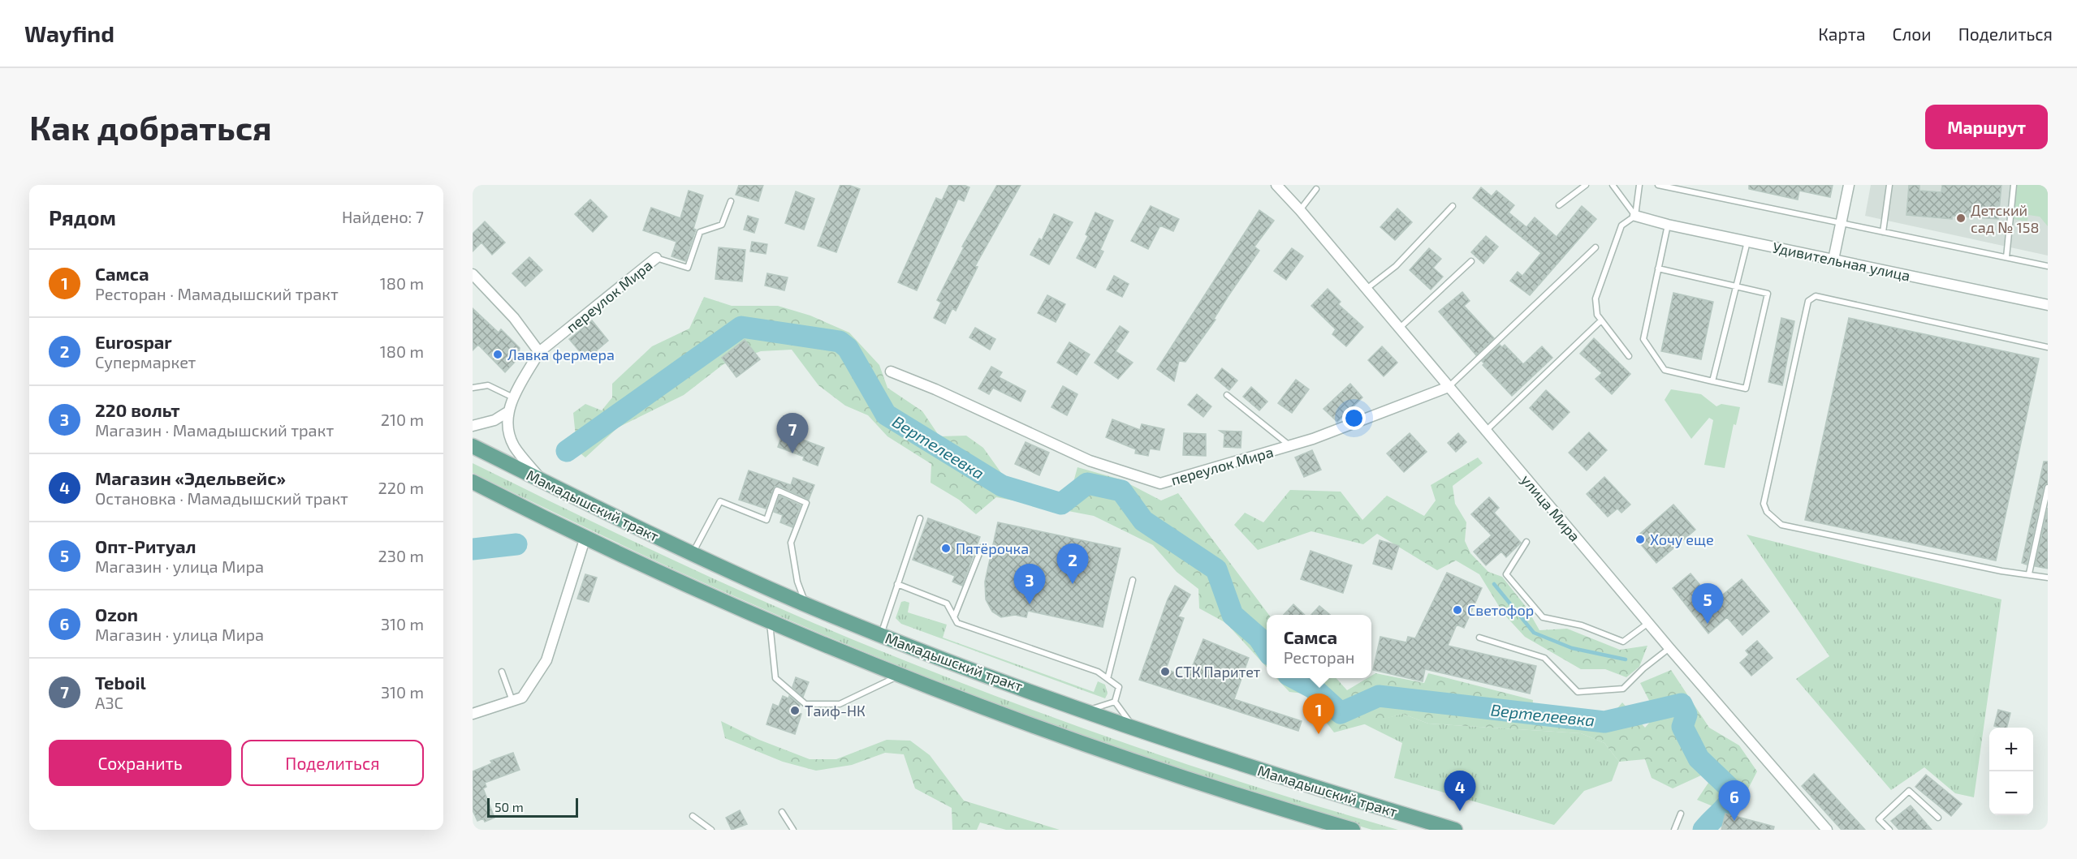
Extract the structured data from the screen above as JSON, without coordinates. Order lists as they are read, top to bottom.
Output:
{
  "streets": {
    "main road": ["Мамадышский тракт"],
    "street": ["Удивительная улица", "переулок Мира", "улица Мира"]
  },
  "crossings": [
    ["переулок Мира", "улица Мира"]
  ],
  "water": ["Вертелеевка"],
  "places": [
    "Детский сад № 158",
    "Лавка фермера",
    "Хочу еще",
    "Пятёрочка",
    "Светофор",
    "СТК Паритет",
    "Таиф-НК"
  ],
  "scale_bar": "50 m",
  "page": {
    "header": "Wayfind",
    "nav": ["Карта", "Слои", "Поделиться"],
    "buttons": [
      "Маршрут",
      ["Сохранить", "Поделиться"]
    ],
    "title": "Как добраться",
    "heading": ["Рядом", "Найдено: 7"],
    "list": [
      {
        "mark": "1",
        "name": "Самса",
        "note": "Ресторан · Мамадышский тракт",
        "value": "180 m"
      },
      {
        "mark": "2",
        "name": "Eurospar",
        "note": "Супермаркет",
        "value": "180 m"
      },
      {
        "mark": "3",
        "name": "220 вольт",
        "note": "Магазин · Мамадышский тракт",
        "value": "210 m"
      },
      {
        "mark": "4",
        "name": "Магазин «Эдельвейс»",
        "note": "Остановка · Мамадышский тракт",
        "value": "220 m"
      },
      {
        "mark": "5",
        "name": "Опт-Ритуал",
        "note": "Магазин · улица Мира",
        "value": "230 m"
      },
      {
        "mark": "6",
        "name": "Ozon",
        "note": "Магазин · улица Мира",
        "value": "310 m"
      },
      {
        "mark": "7",
        "name": "Teboil",
        "note": "АЗС",
        "value": "310 m"
      }
    ],
    "pins": [
      "7",
      "2",
      "3",
      "5",
      "1",
      "4",
      "6"
    ],
    "popup": ["Самса", "Ресторан"],
    "map_buttons": ["+", "−"],
    "scale": "50 m"
  }
}
